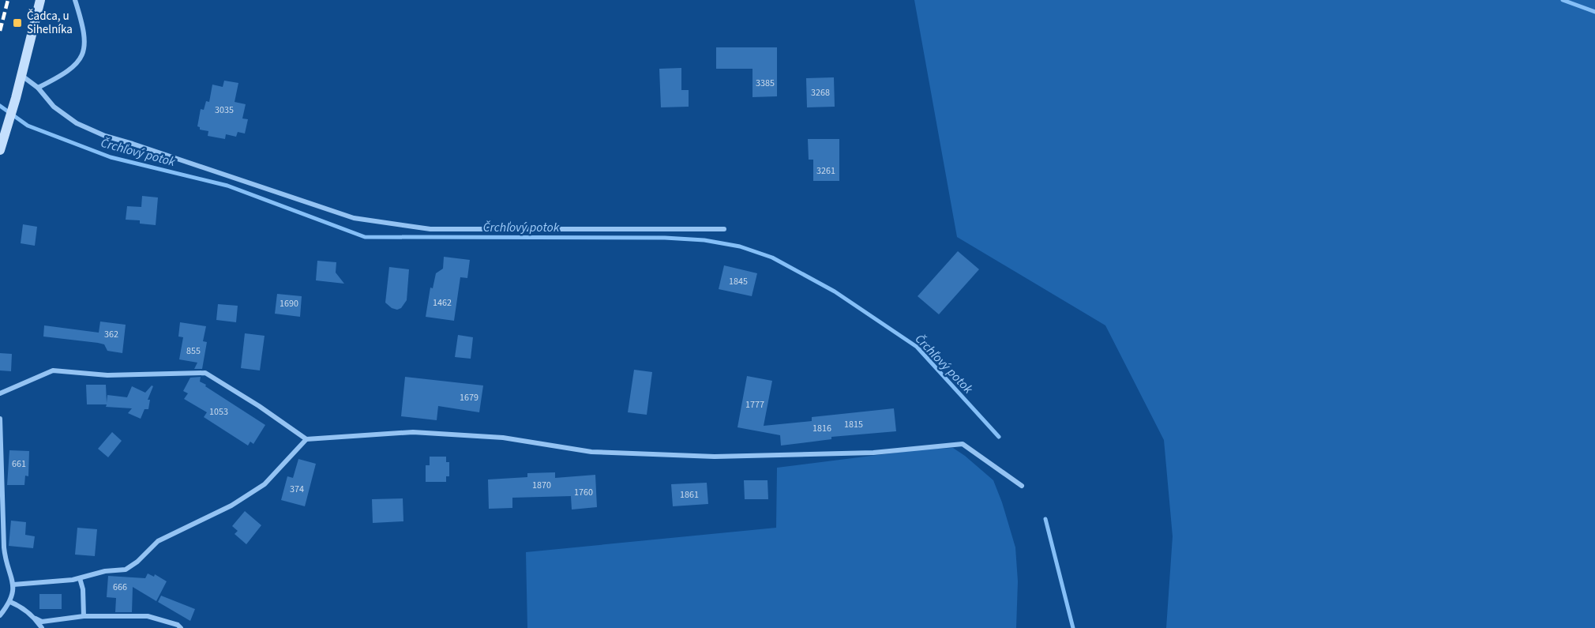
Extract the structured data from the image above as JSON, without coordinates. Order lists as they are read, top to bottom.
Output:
{
  "water": ["Črchľový potok"],
  "places": {
    "transit": ["Čadca, u Sihelníka"]
  },
  "house_numbers": [
    "3385",
    "3268",
    "3035",
    "3261",
    "1845",
    "1462",
    "1690",
    "362",
    "855",
    "1679",
    "1777",
    "1053",
    "1815",
    "1816",
    "661",
    "1870",
    "374",
    "1760",
    "1861",
    "666"
  ]
}
